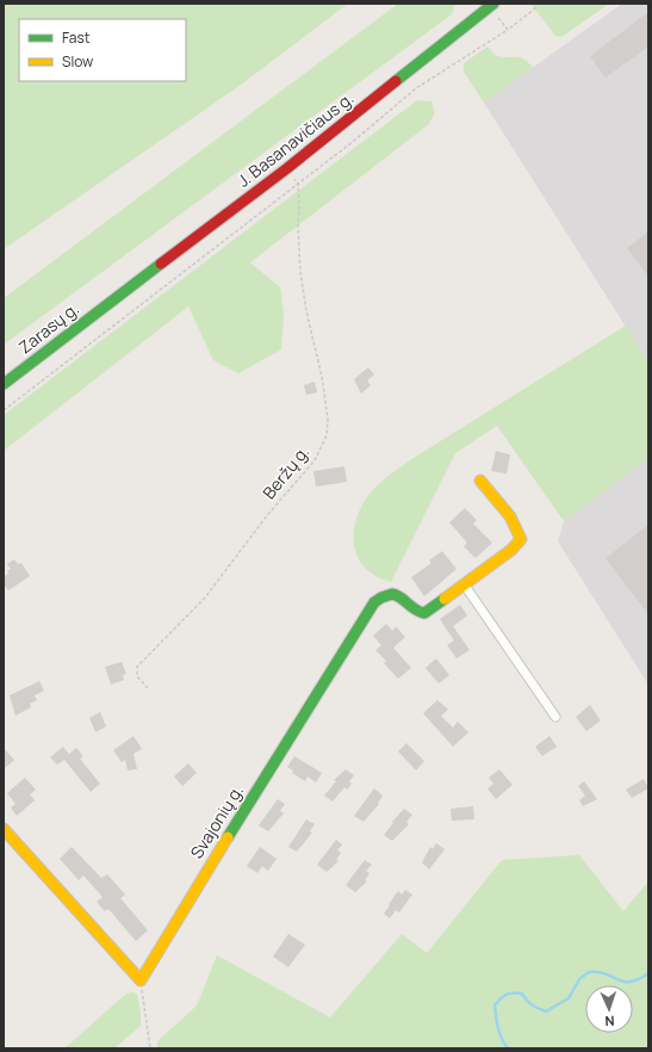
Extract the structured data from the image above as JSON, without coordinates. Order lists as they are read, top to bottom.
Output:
{
  "streets": {
    "main road": ["J. Basanavičiaus g.", "Zarasų g.", "Svajonių g."],
    "path": ["Beržų g."]
  },
  "crossings": [
    ["J. Basanavičiaus g.", "Zarasų g."]
  ],
  "legend": ["Fast", "Slow"],
  "north": "bottom"
}
